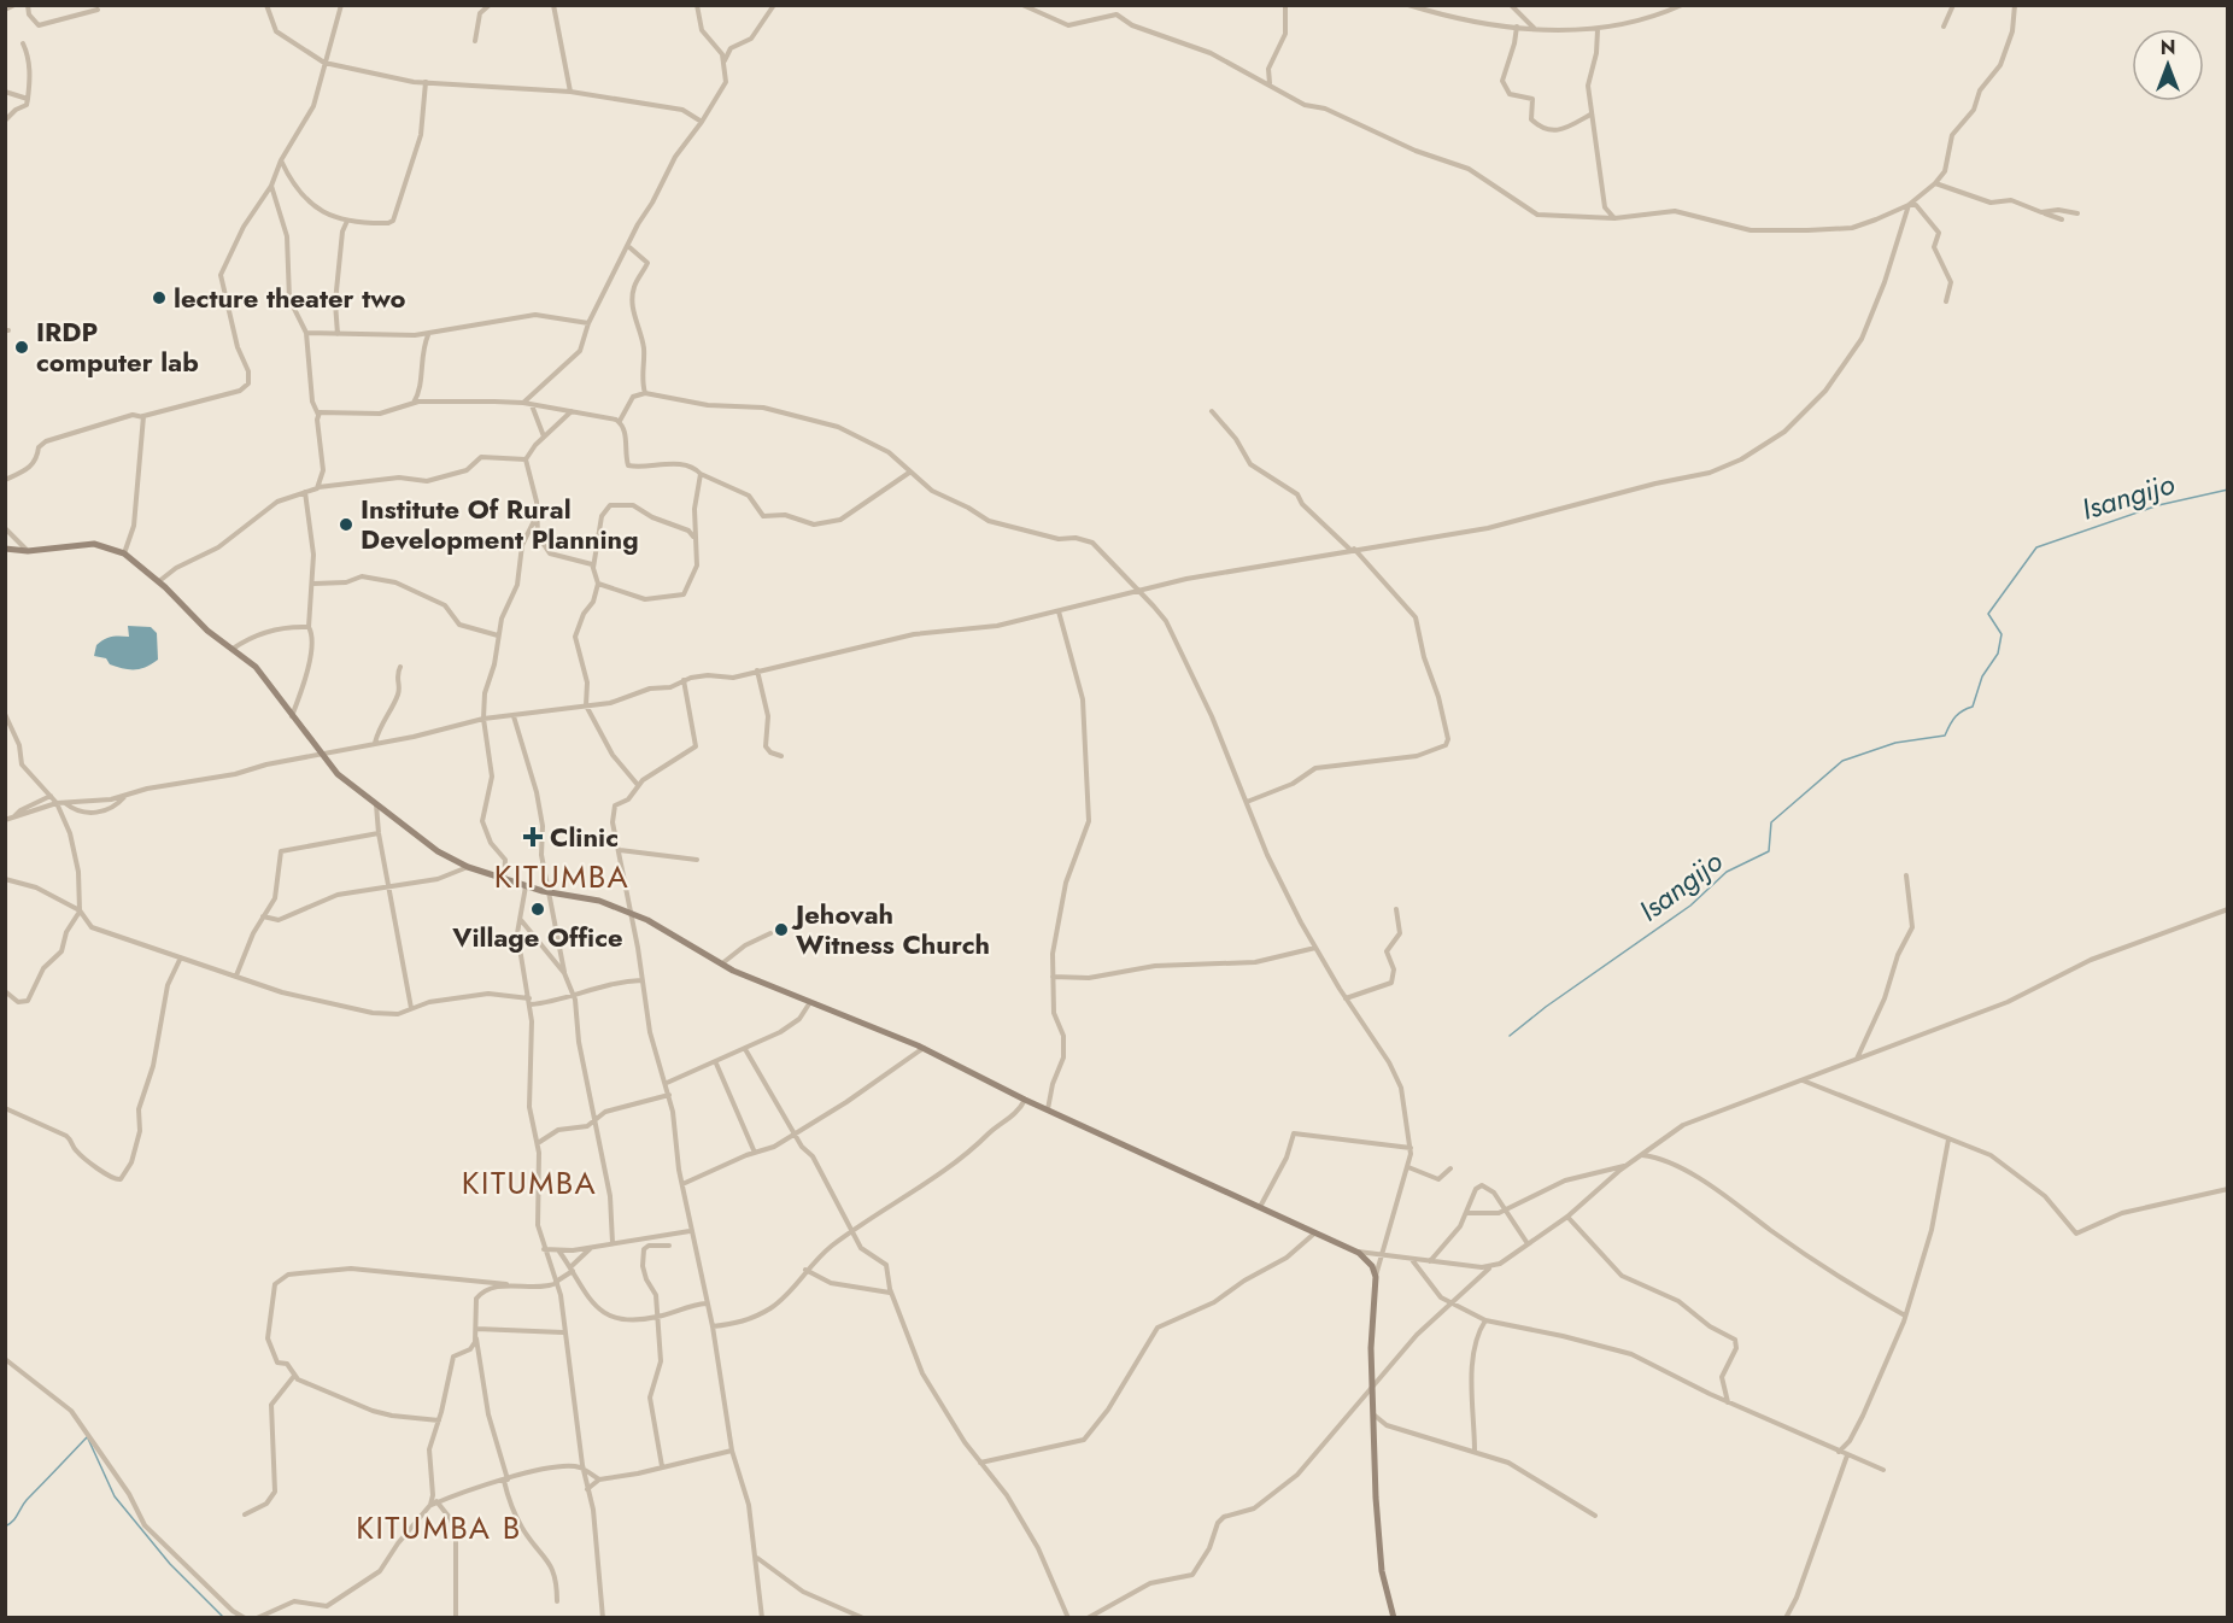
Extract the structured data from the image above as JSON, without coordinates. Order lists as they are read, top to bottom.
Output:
{
  "districts": ["KITUMBA", "KITUMBA", "KITUMBA B"],
  "water": ["Isangijo"],
  "places": {
    "other": [
      "lecture theater two",
      "IRDP computer lab",
      "Institute Of Rural Development Planning",
      "Village Office",
      "Jehovah Witness Church"
    ],
    "health": ["Clinic"]
  },
  "north": "top"
}
